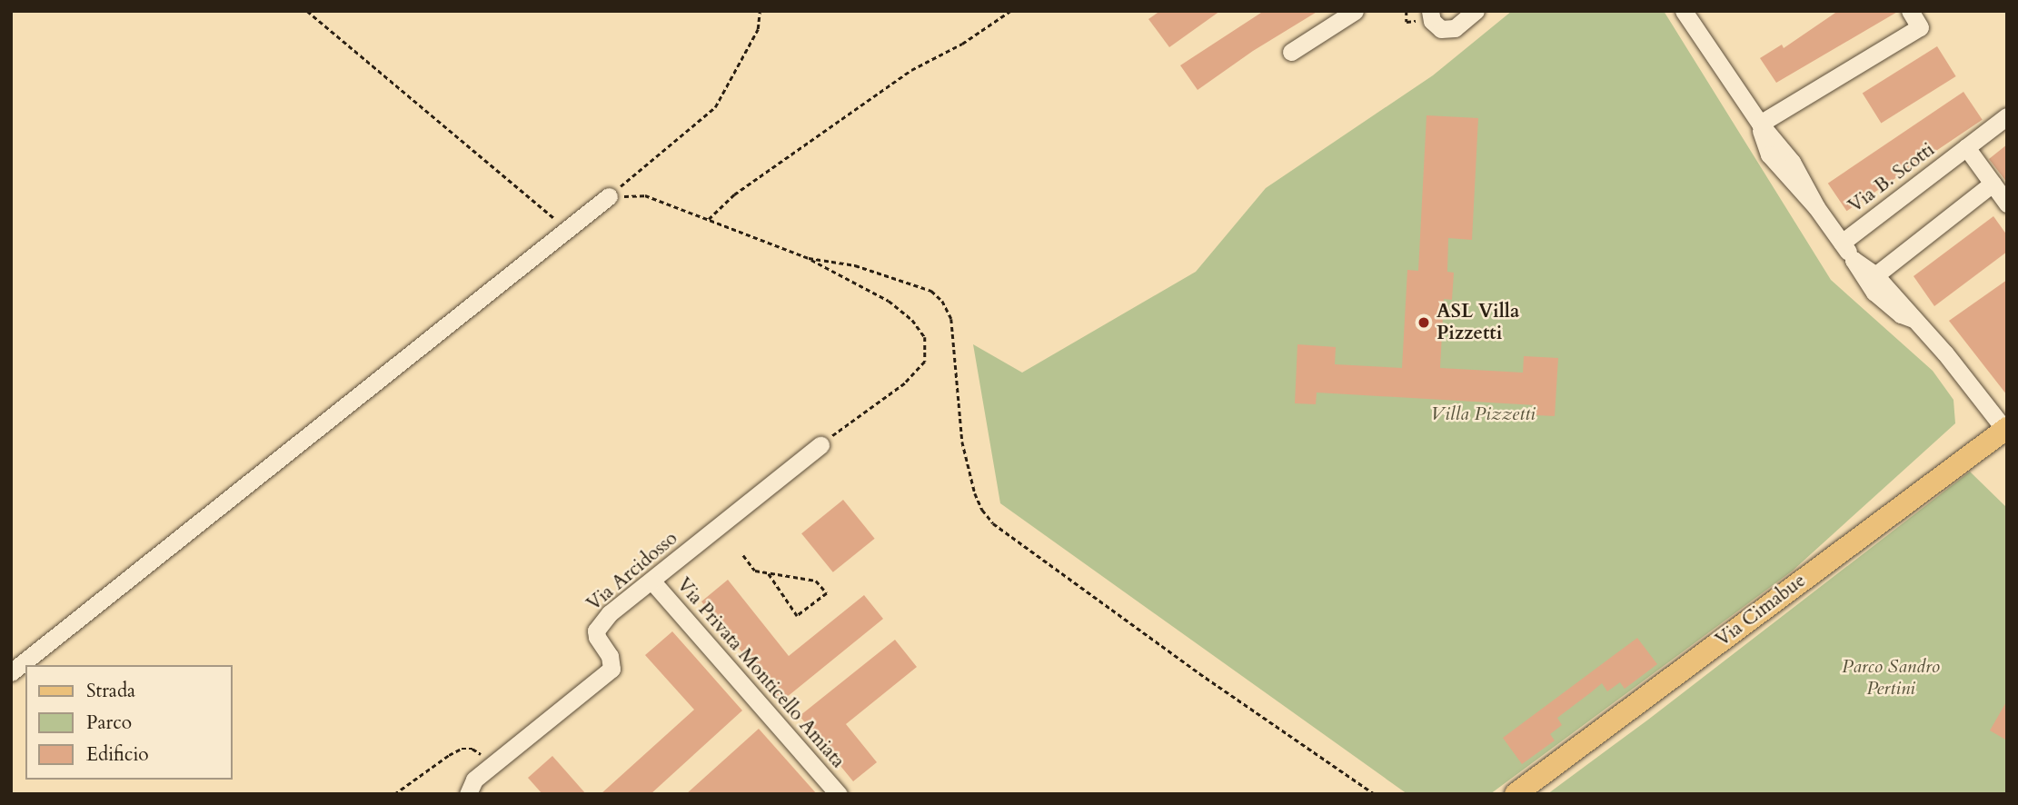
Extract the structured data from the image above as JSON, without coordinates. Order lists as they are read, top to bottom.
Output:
{
  "streets": {
    "main road": ["Via Cimabue"],
    "street": ["Via B. Scotti", "Via Arcidosso", "Via Privata Monticello Amiata"]
  },
  "crossings": [
    ["Via Arcidosso", "Via Privata Monticello Amiata"]
  ],
  "parks": ["Villa Pizzetti", "Parco Sandro Pertini"],
  "places": ["ASL Villa Pizzetti"],
  "legend": ["Strada", "Parco", "Edificio"]
}
